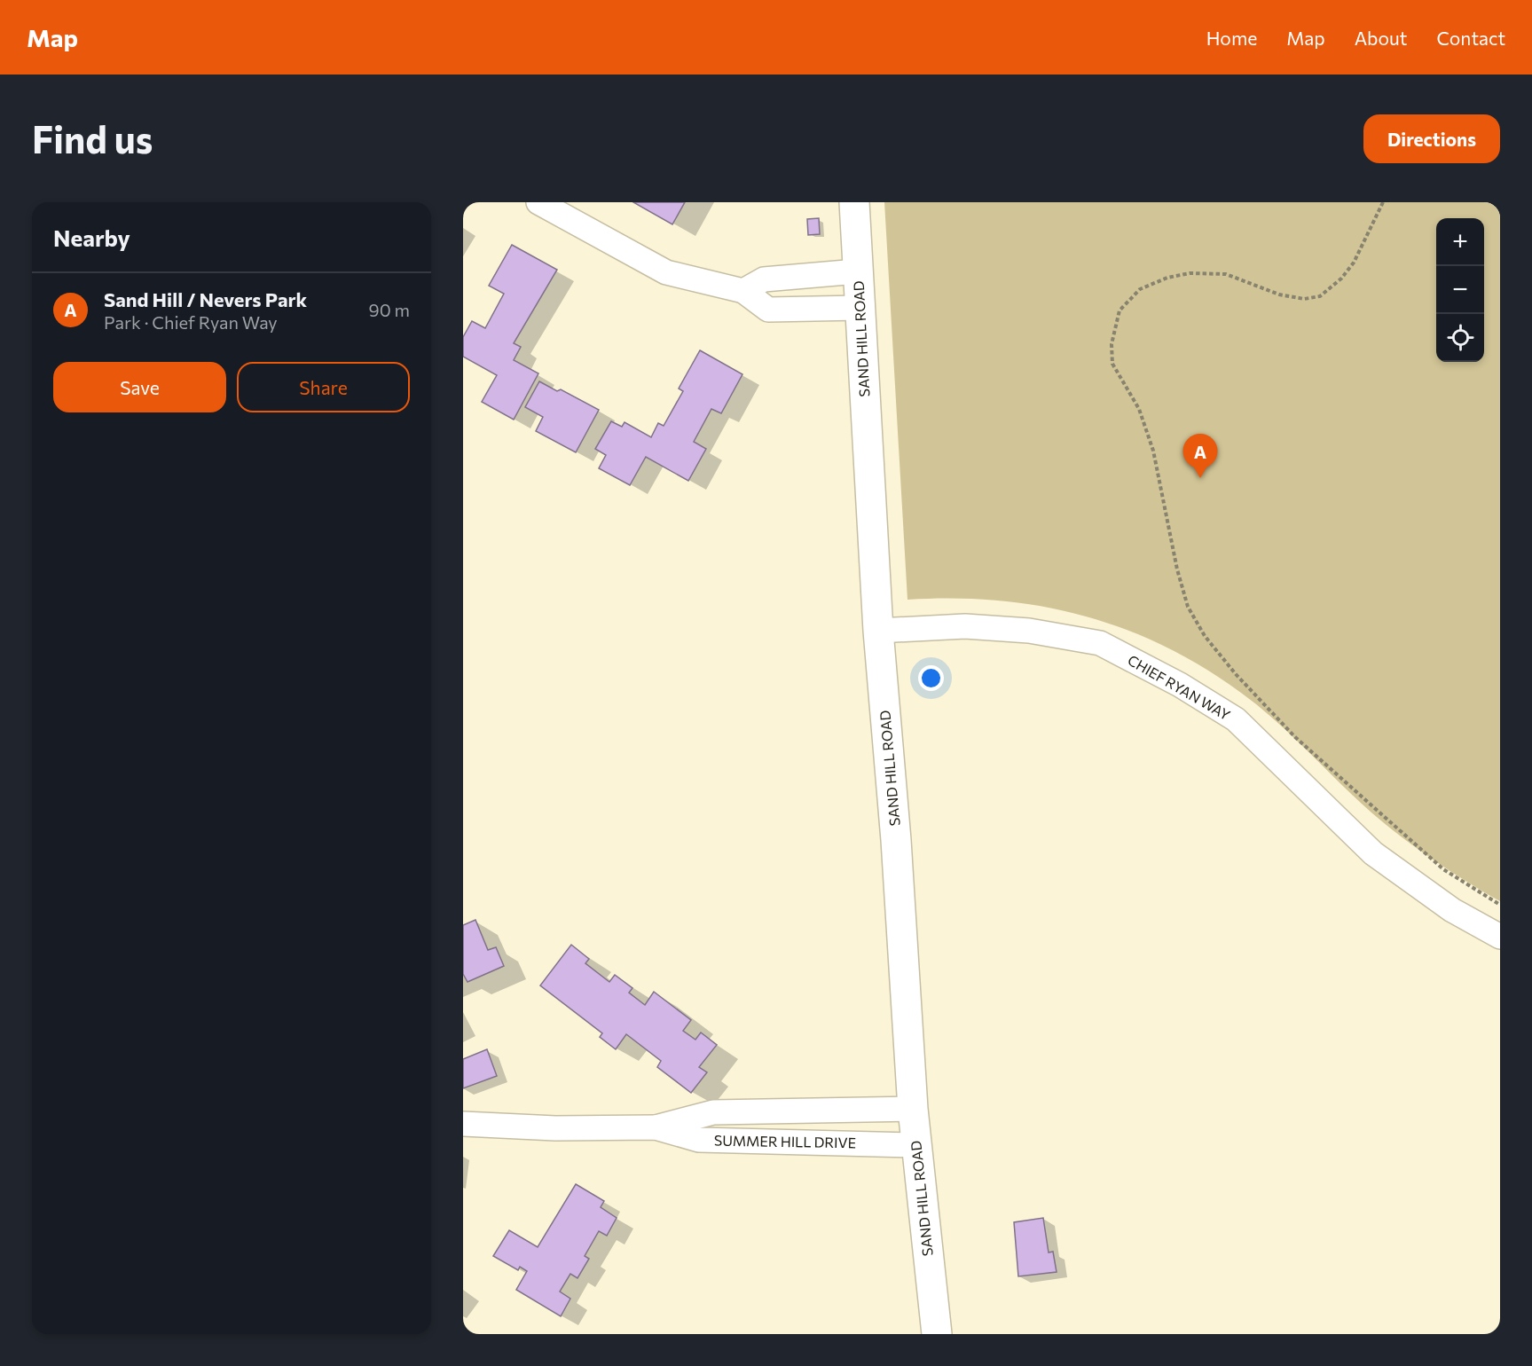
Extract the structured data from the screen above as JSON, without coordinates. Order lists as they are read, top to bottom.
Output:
{
  "streets": {
    "street": ["SAND HILL ROAD", "CHIEF RYAN WAY", "SUMMER HILL DRIVE"]
  },
  "crossings": [
    ["SAND HILL ROAD", "CHIEF RYAN WAY"],
    ["SAND HILL ROAD", "SUMMER HILL DRIVE"]
  ],
  "page": {
    "header": "Map",
    "nav": [
      "Home",
      "Map",
      "About",
      "Contact"
    ],
    "buttons": [
      "Directions",
      ["Save", "Share"]
    ],
    "title": "Find us",
    "heading": "Nearby",
    "map_buttons": ["+", "−"],
    "list": [
      {
        "mark": "A",
        "name": "Sand Hill / Nevers Park",
        "note": "Park · Chief Ryan Way",
        "value": "90 m"
      }
    ],
    "pins": "A"
  }
}
